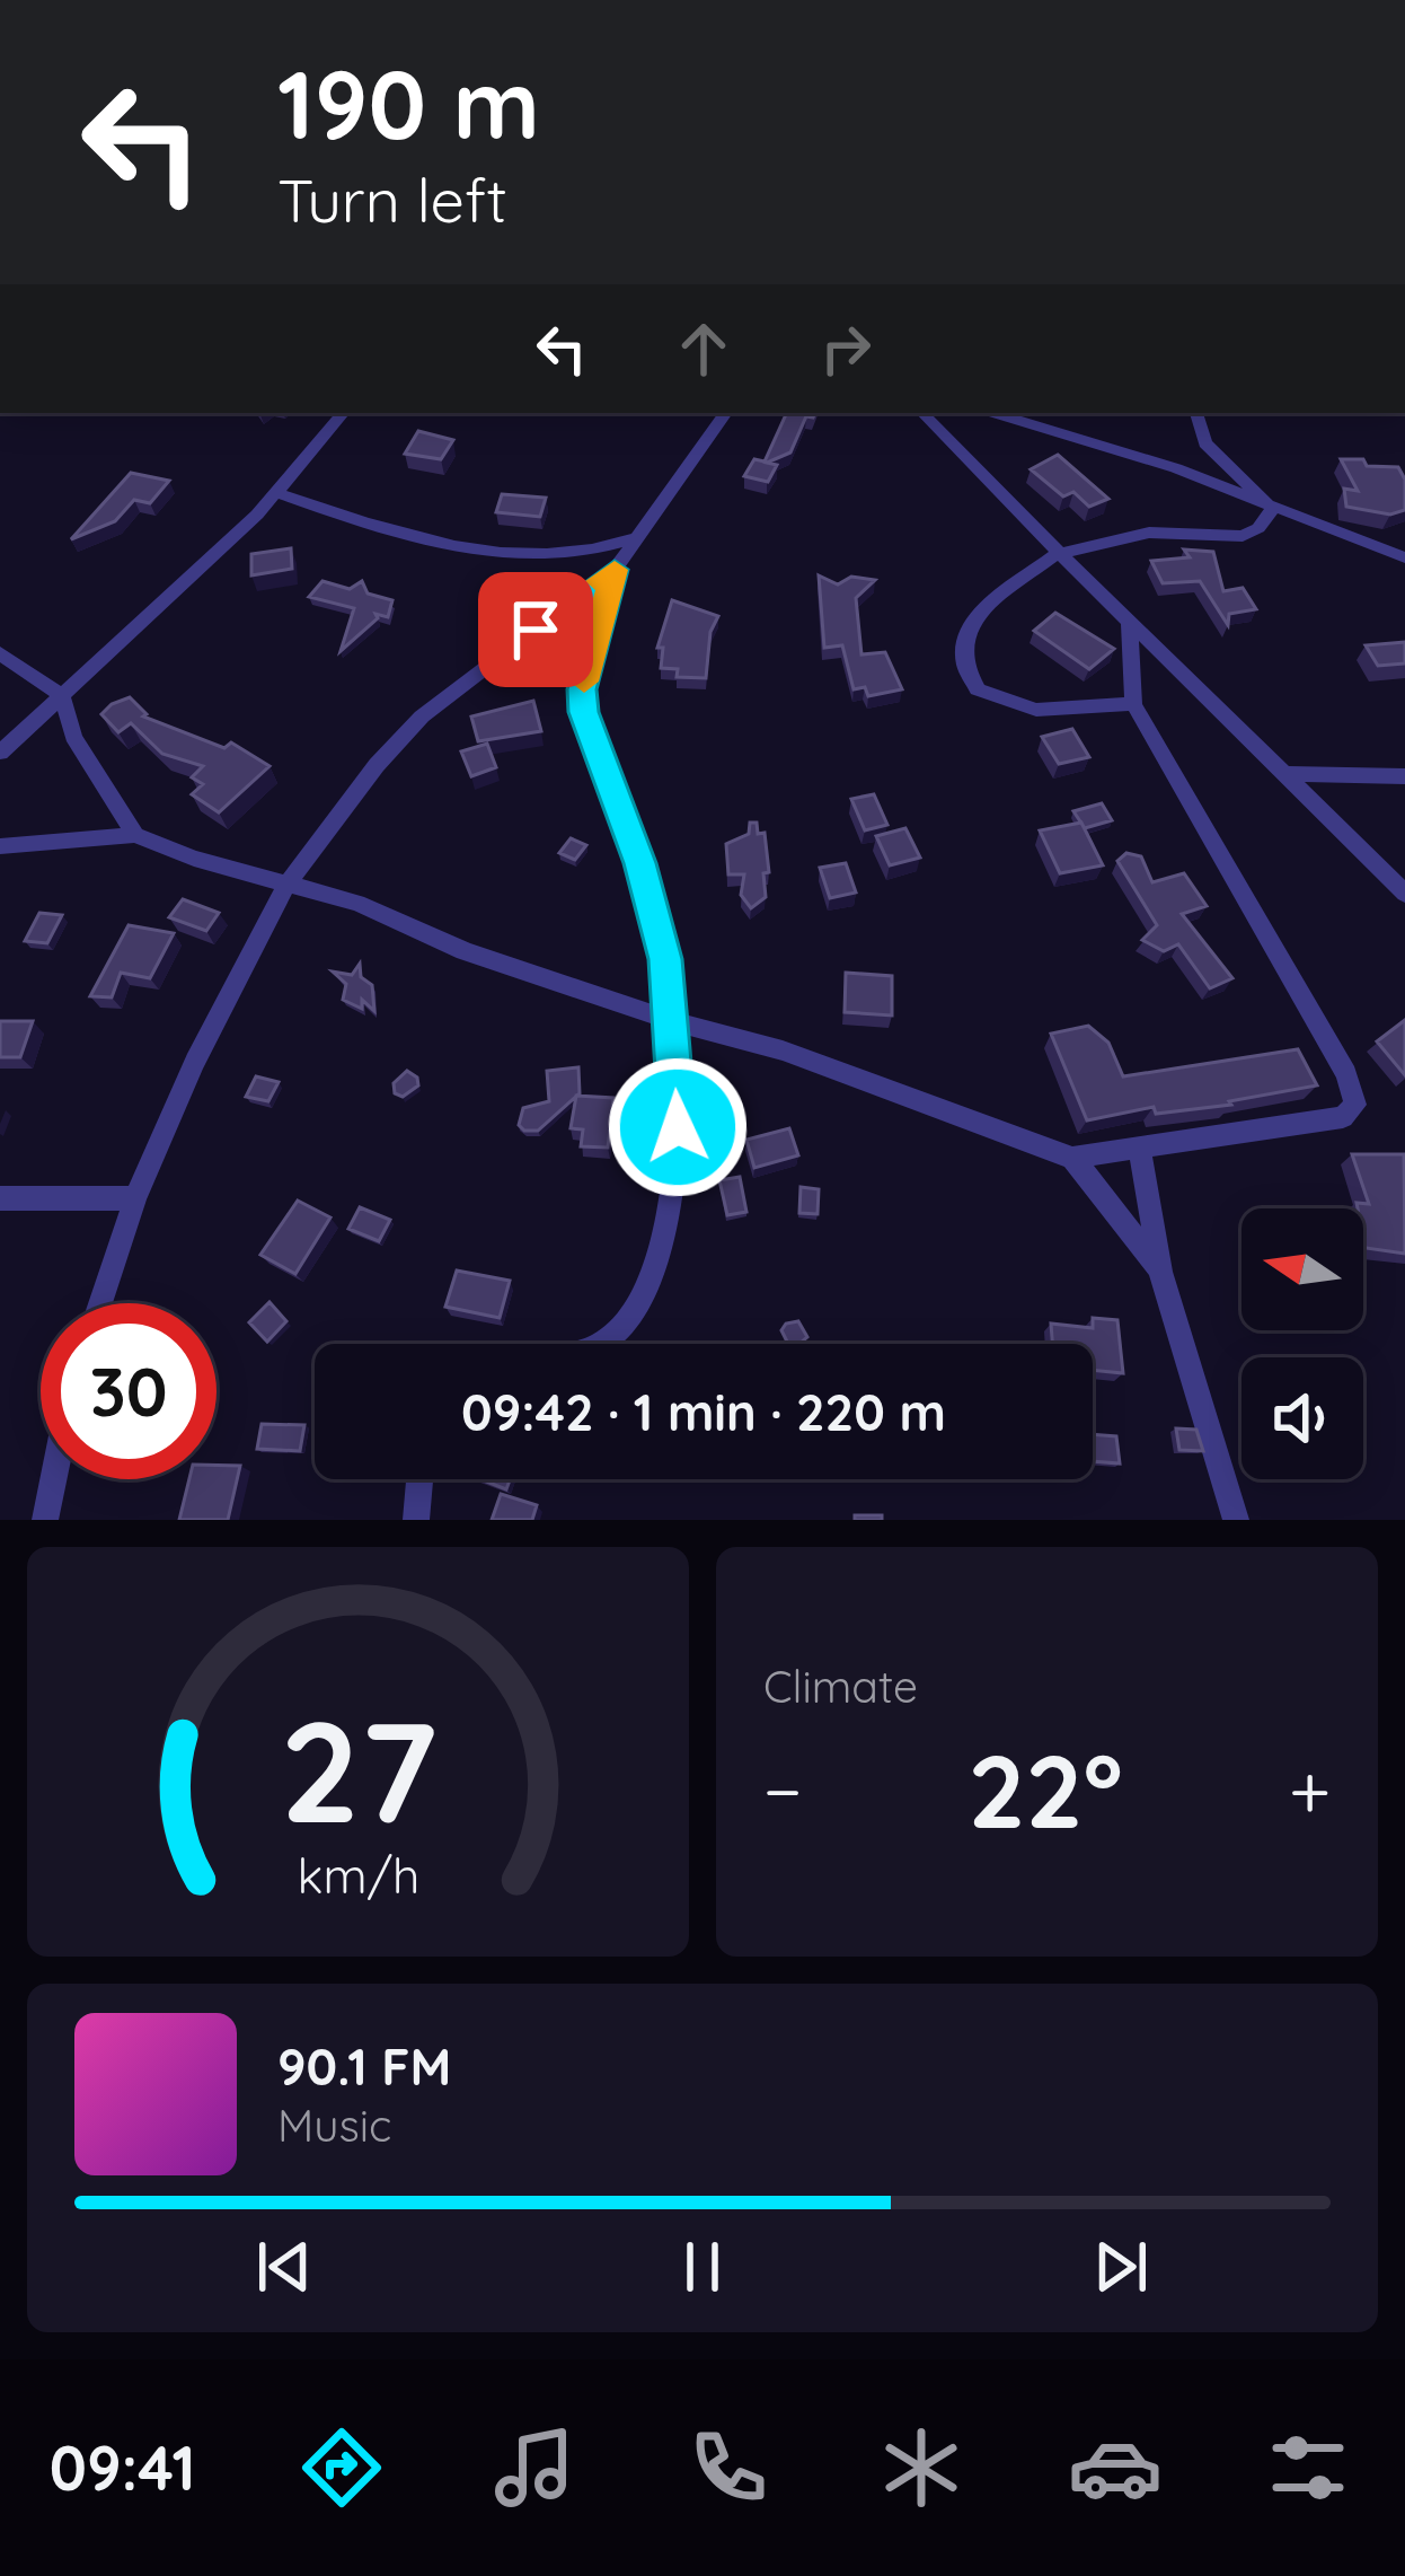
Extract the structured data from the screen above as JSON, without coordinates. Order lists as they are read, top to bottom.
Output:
{
  "north": "left",
  "page": {
    "turn": ["190 m", "Turn left"],
    "limit": "30",
    "trip": "09:42 · 1 min · 220 m",
    "tile": "Climate",
    "heat": ["−", "22°", "+"],
    "song": ["90.1 FM", "Music"],
    "tabs": "09:41",
    "gauge": ["27", "km/h"]
  }
}
